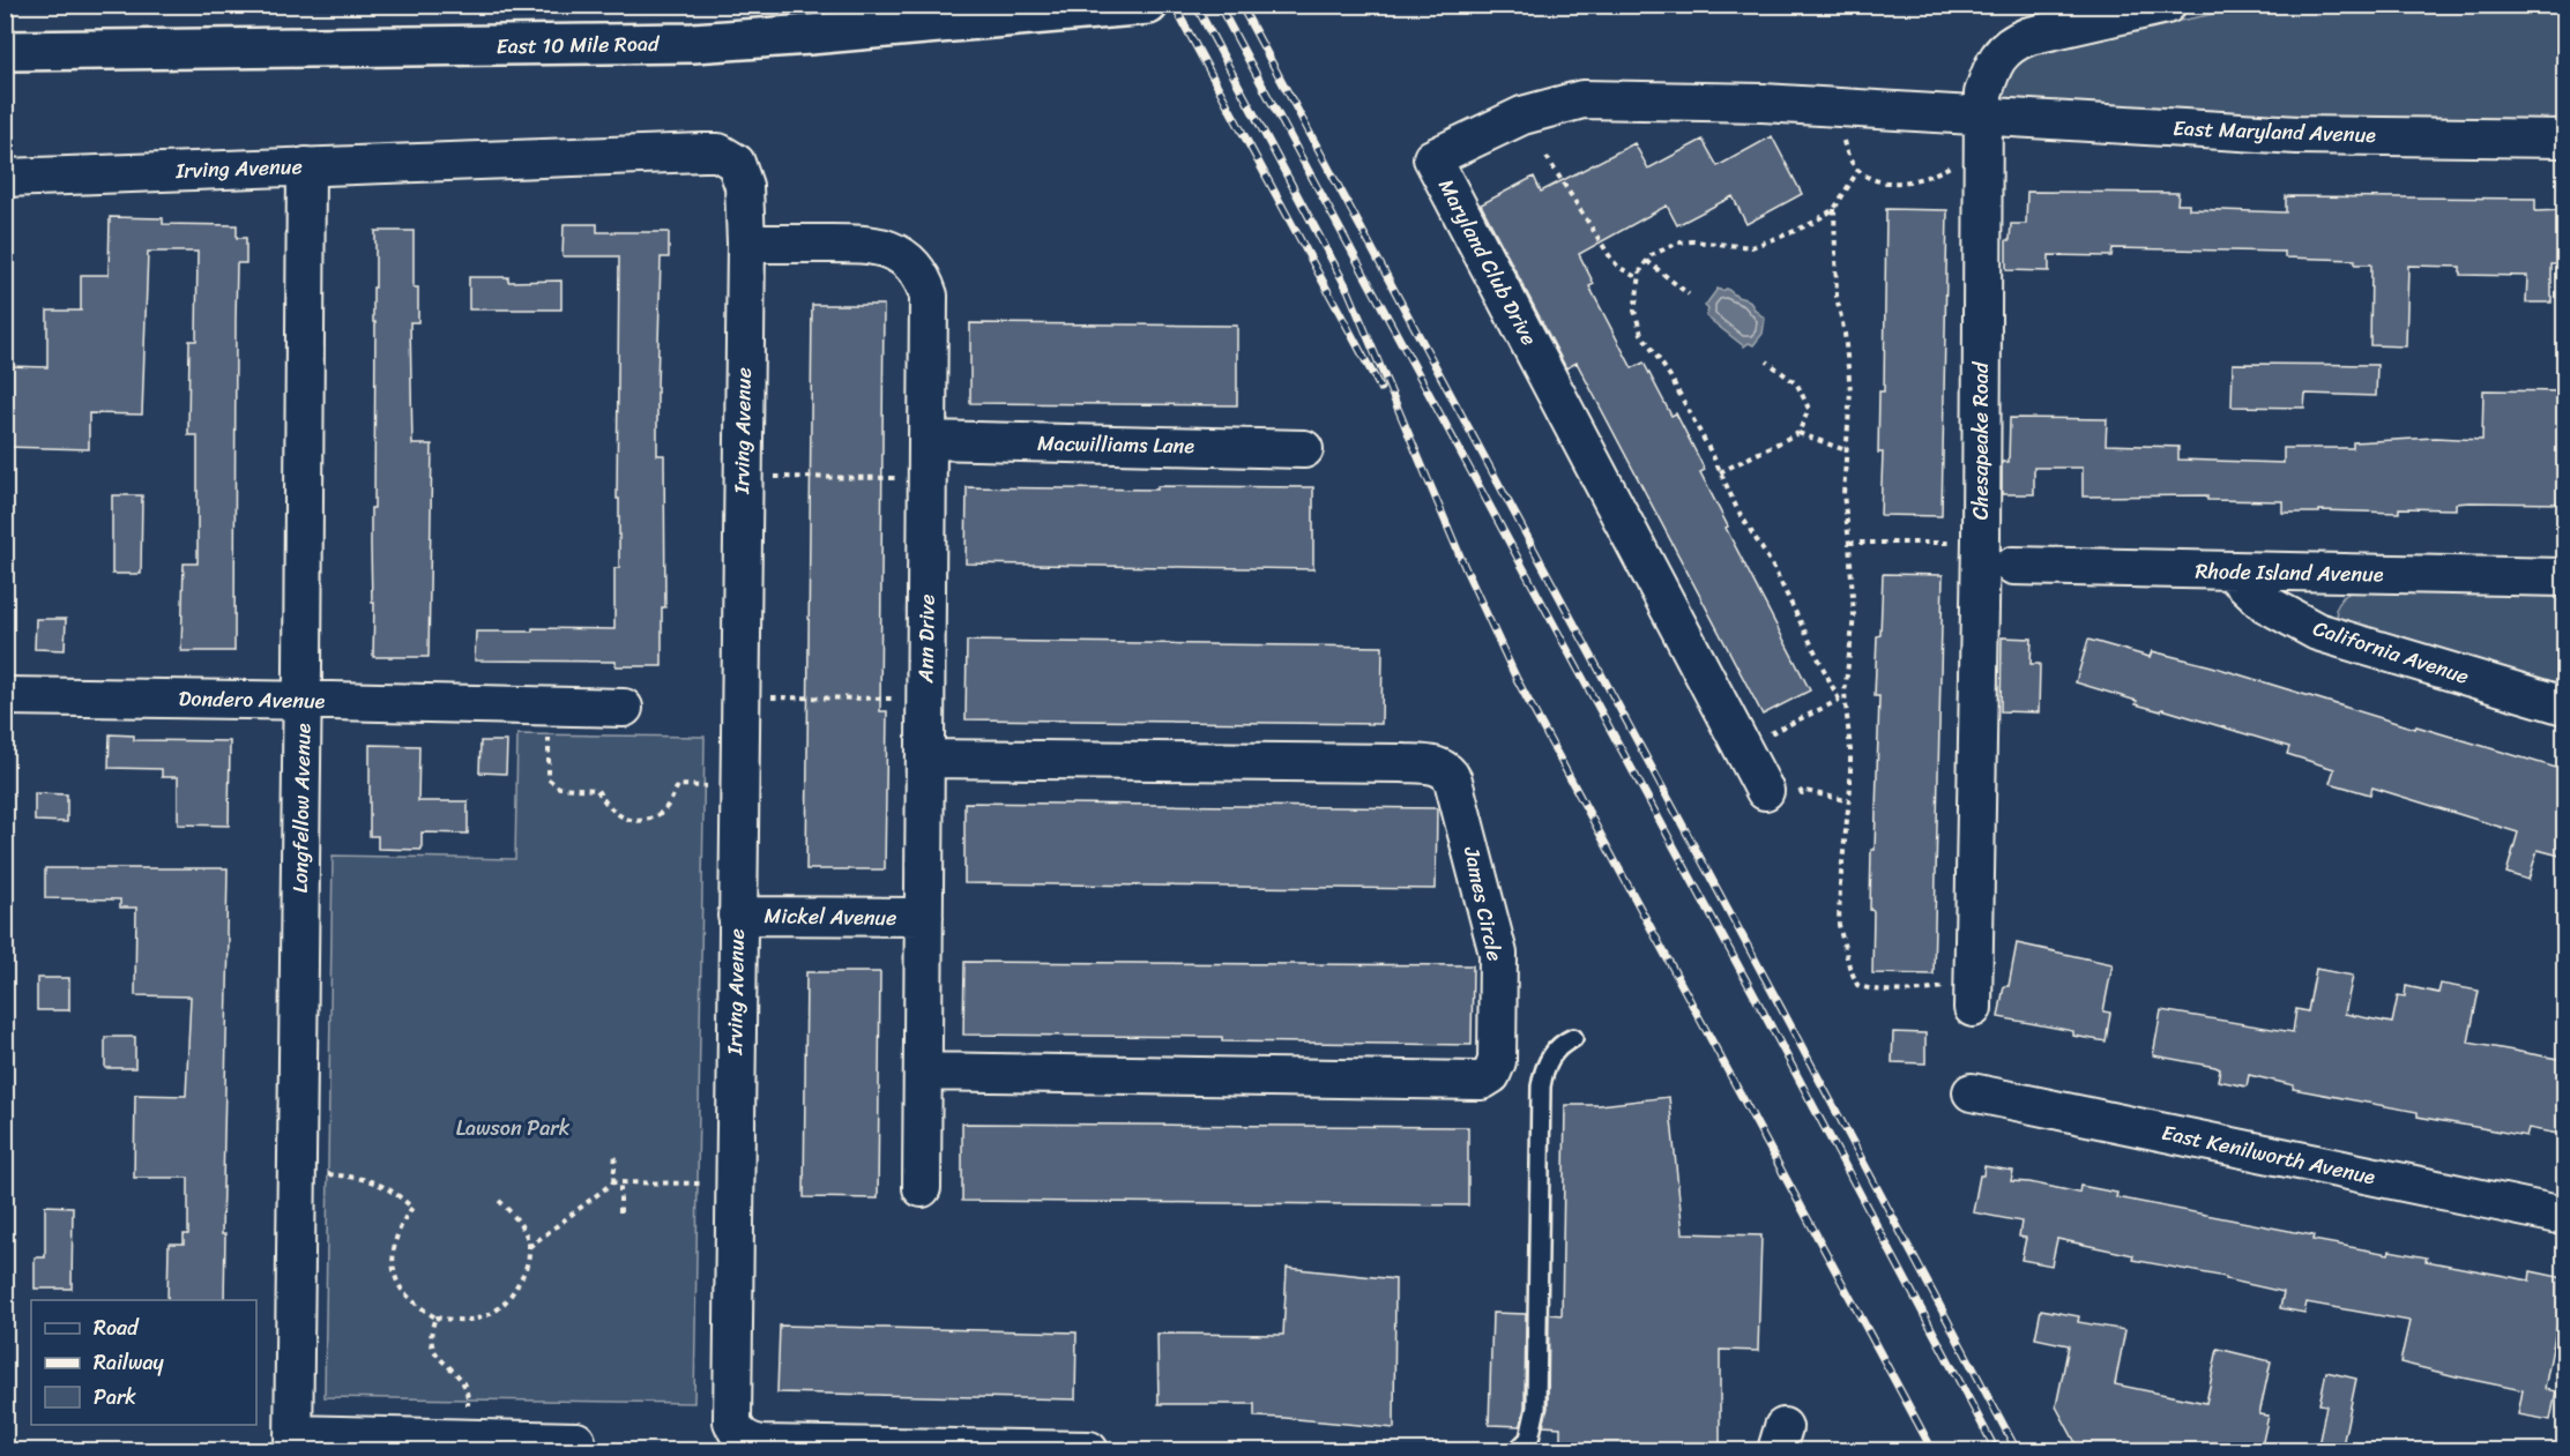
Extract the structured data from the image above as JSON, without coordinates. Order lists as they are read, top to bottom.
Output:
{
  "streets": {
    "main road": ["East 10 Mile Road"],
    "street": [
      "East Maryland Avenue",
      "Irving Avenue",
      "Maryland Club Drive",
      "Chesapeake Road",
      "Macwilliams Lane",
      "Rhode Island Avenue",
      "Ann Drive",
      "California Avenue",
      "Dondero Avenue",
      "Longfellow Avenue",
      "James Circle",
      "Mickel Avenue",
      "East Kenilworth Avenue"
    ]
  },
  "crossings": [
    ["East Maryland Avenue", "Maryland Club Drive"],
    ["East Maryland Avenue", "Chesapeake Road"],
    ["Irving Avenue", "Ann Drive"],
    ["Irving Avenue", "Longfellow Avenue"],
    ["Irving Avenue", "Mickel Avenue"],
    ["Maryland Club Drive", "Chesapeake Road"],
    ["Macwilliams Lane", "Ann Drive"],
    ["Rhode Island Avenue", "California Avenue"],
    ["Ann Drive", "James Circle"],
    ["Ann Drive", "Mickel Avenue"],
    ["Dondero Avenue", "Longfellow Avenue"]
  ],
  "parks": ["Lawson Park"],
  "legend": ["Road", "Railway", "Park"]
}
